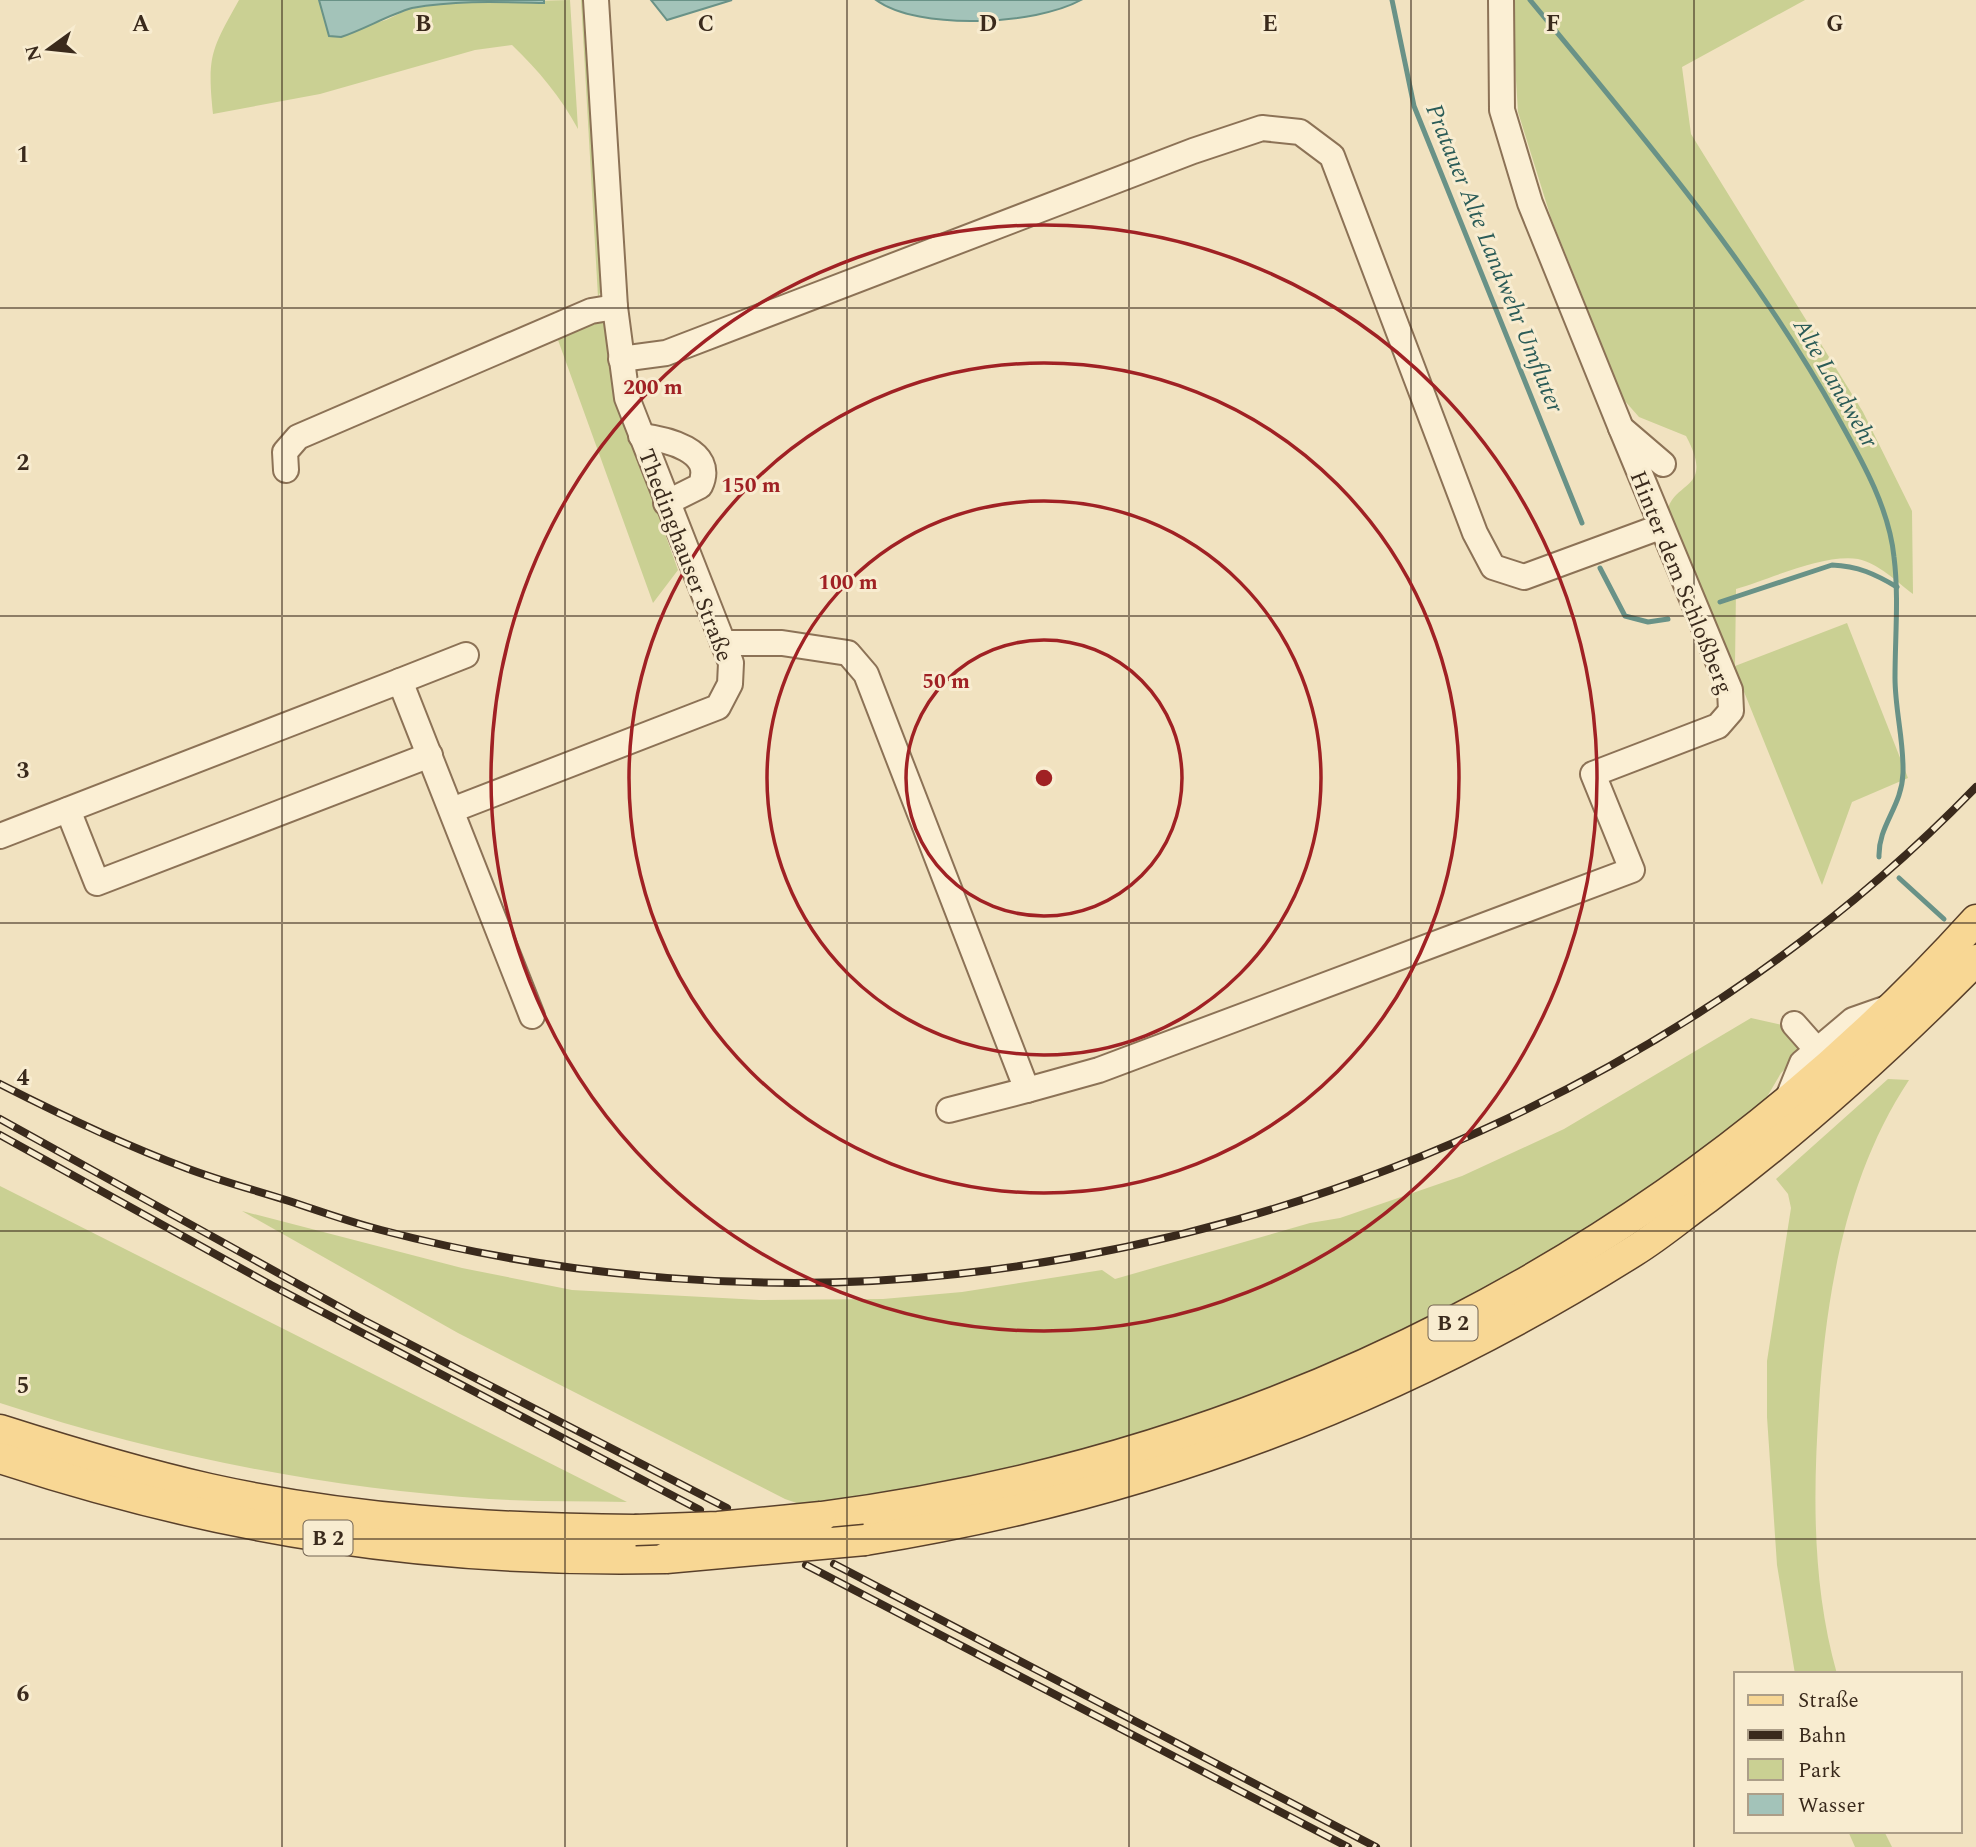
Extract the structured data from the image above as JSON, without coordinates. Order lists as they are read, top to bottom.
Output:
{
  "streets": {
    "main road": ["B 2"],
    "lane": ["Thedinghauser Straße", "Hinter dem Schloßberg"]
  },
  "water": ["Pratauer Alte Landwehr Umfluter", "Alte Landwehr"],
  "legend": [
    "Straße",
    "Bahn",
    "Park",
    "Wasser"
  ],
  "north": "left",
  "grid": {
    "columns": [
      "A",
      "B",
      "C",
      "D",
      "E",
      "F",
      "G"
    ],
    "rows": [
      "1",
      "2",
      "3",
      "4",
      "5",
      "6"
    ]
  },
  "rings": [
    "200 m",
    "150 m",
    "100 m",
    "50 m"
  ]
}
